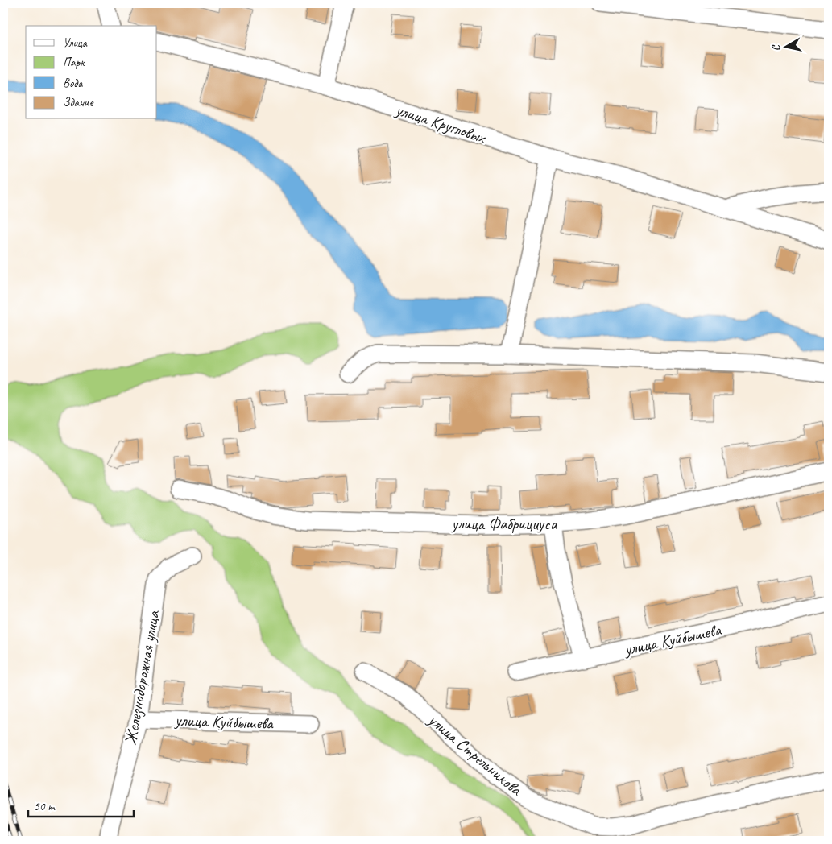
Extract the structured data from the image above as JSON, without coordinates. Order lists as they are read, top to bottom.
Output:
{
  "streets": {
    "street": [
      "улица Кругловых",
      "улица Фабрициуса",
      "улица Куйбышева",
      "Железнодорожная улица",
      "улица Стрельникова"
    ]
  },
  "crossings": [
    ["улица Куйбышева", "Железнодорожная улица"]
  ],
  "legend": [
    "Улица",
    "Парк",
    "Вода",
    "Здание"
  ],
  "scale_bar": "50 m",
  "north": "left"
}
